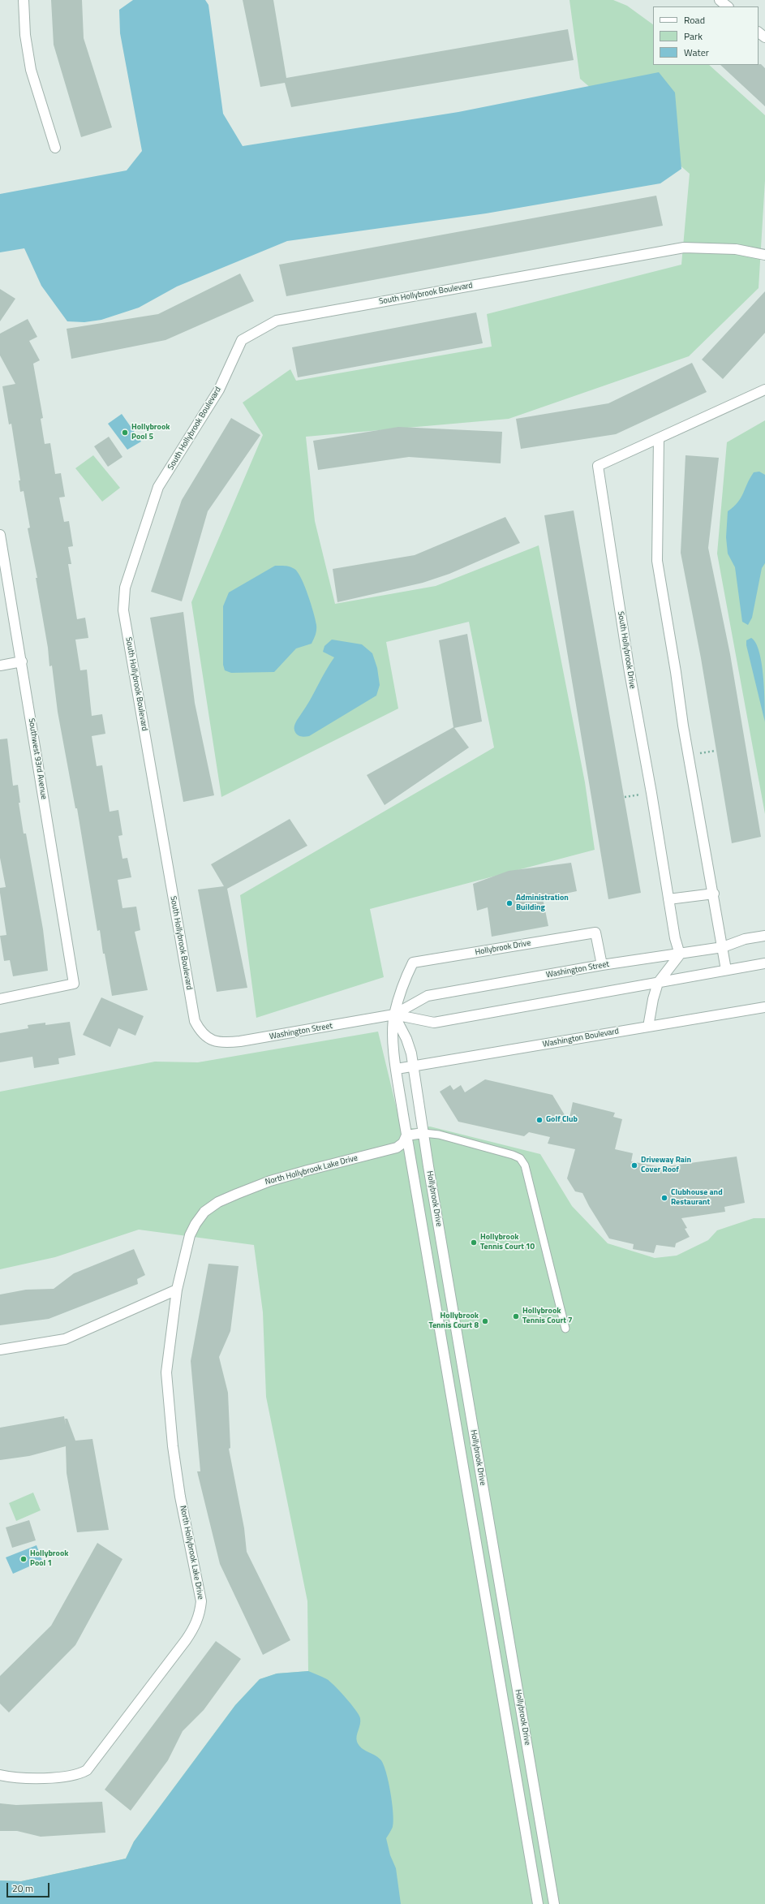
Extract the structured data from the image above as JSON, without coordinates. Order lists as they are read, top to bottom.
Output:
{
  "streets": {
    "street": [
      "South Hollybrook Boulevard",
      "South Hollybrook Drive",
      "Southwest 93rd Avenue",
      "Hollybrook Drive",
      "Washington Street",
      "Washington Boulevard",
      "North Hollybrook Lake Drive"
    ]
  },
  "crossings": [
    ["South Hollybrook Boulevard", "Washington Street"],
    ["South Hollybrook Drive", "Washington Street"],
    ["Hollybrook Drive", "Washington Street"],
    ["Hollybrook Drive", "Washington Boulevard"],
    ["Hollybrook Drive", "North Hollybrook Lake Drive"]
  ],
  "places": [
    "Hollybrook Pool 5",
    "Administration Building",
    "Golf Club",
    "Driveway Rain Cover Roof",
    "Clubhouse and Restaurant",
    "Hollybrook Tennis Court 10",
    "Hollybrook Tennis Court 7",
    "Hollybrook Tennis Court 8",
    "Hollybrook Pool 1"
  ],
  "legend": ["Road", "Park", "Water"],
  "scale_bar": "20 m"
}
